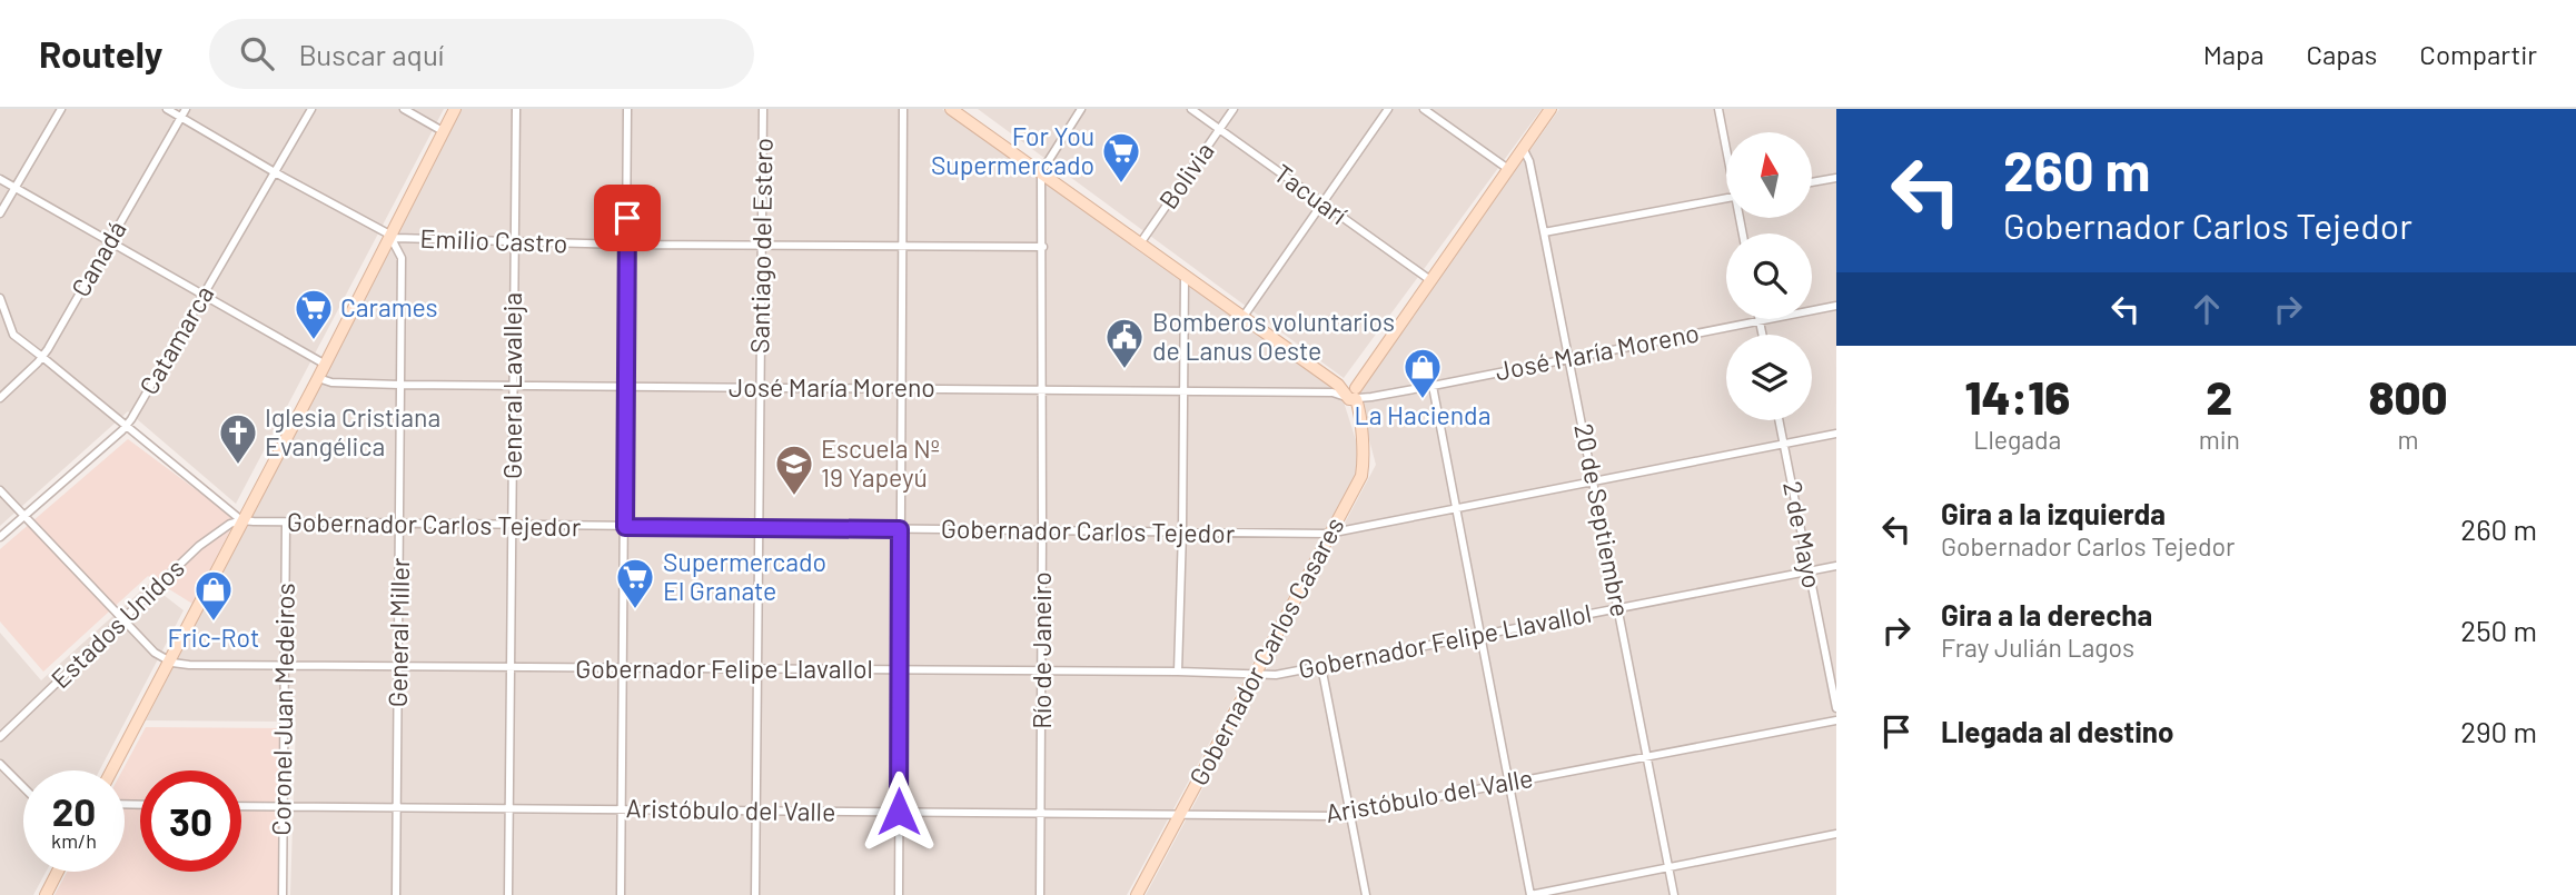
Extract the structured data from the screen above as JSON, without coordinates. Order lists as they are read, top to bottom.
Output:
{
  "streets": {
    "street": [
      "Bolivia",
      "Tacuarí",
      "Emilio Castro",
      "Santiago del Estero",
      "Canadá",
      "Catamarca",
      "José María Moreno",
      "General Lavalleja",
      "20 de Septiembre",
      "Gobernador Carlos Tejedor",
      "2 de Mayo",
      "Estados Unidos",
      "General Miller",
      "Gobernador Felipe Llavallol",
      "Río de Janeiro",
      "Gobernador Carlos Casares",
      "Coronel Juan Medeiros",
      "Aristóbulo del Valle"
    ]
  },
  "crossings": [
    ["Bolivia", "Tacuarí"],
    ["Emilio Castro", "Santiago del Estero"],
    ["Emilio Castro", "Canadá"],
    ["Emilio Castro", "Catamarca"],
    ["Emilio Castro", "General Lavalleja"],
    ["Emilio Castro", "General Miller"],
    ["Emilio Castro", "Río de Janeiro"],
    ["Santiago del Estero", "José María Moreno"],
    ["Santiago del Estero", "Gobernador Carlos Tejedor"],
    ["Santiago del Estero", "Gobernador Felipe Llavallol"],
    ["Santiago del Estero", "Aristóbulo del Valle"],
    ["José María Moreno", "General Lavalleja"],
    ["José María Moreno", "20 de Septiembre"],
    ["José María Moreno", "General Miller"],
    ["José María Moreno", "Río de Janeiro"],
    ["José María Moreno", "Gobernador Carlos Casares"],
    ["General Lavalleja", "Gobernador Carlos Tejedor"],
    ["General Lavalleja", "Gobernador Felipe Llavallol"],
    ["General Lavalleja", "Aristóbulo del Valle"],
    ["20 de Septiembre", "Gobernador Carlos Tejedor"],
    ["20 de Septiembre", "Gobernador Felipe Llavallol"],
    ["20 de Septiembre", "Aristóbulo del Valle"],
    ["Gobernador Carlos Tejedor", "2 de Mayo"],
    ["Gobernador Carlos Tejedor", "Estados Unidos"],
    ["Gobernador Carlos Tejedor", "General Miller"],
    ["Gobernador Carlos Tejedor", "Río de Janeiro"],
    ["Gobernador Carlos Tejedor", "Gobernador Carlos Casares"],
    ["Gobernador Carlos Tejedor", "Coronel Juan Medeiros"],
    ["2 de Mayo", "Gobernador Felipe Llavallol"],
    ["General Miller", "Gobernador Felipe Llavallol"],
    ["General Miller", "Aristóbulo del Valle"],
    ["Gobernador Felipe Llavallol", "Río de Janeiro"],
    ["Gobernador Felipe Llavallol", "Gobernador Carlos Casares"],
    ["Gobernador Felipe Llavallol", "Coronel Juan Medeiros"],
    ["Río de Janeiro", "Aristóbulo del Valle"],
    ["Gobernador Carlos Casares", "Aristóbulo del Valle"],
    ["Coronel Juan Medeiros", "Aristóbulo del Valle"]
  ],
  "places": {
    "supermarket": ["For You Supermercado", "Carames", "Supermercado El Granate"],
    "public building": ["Bomberos voluntarios de Lanus Oeste"],
    "shop": ["La Hacienda", "Fric-Rot"],
    "church": ["Iglesia Cristiana Evangélica"],
    "school or university": ["Escuela Nº 19 Yapeyú"]
  },
  "north": "top",
  "page": {
    "header": "Routely",
    "search": "Buscar aquí",
    "nav": ["Mapa", "Capas", "Compartir"],
    "turn": ["260 m", "Gobernador Carlos Tejedor"],
    "eta": [
      "14:16",
      "Llegada",
      "2",
      "min",
      "800",
      "m"
    ],
    "list": [
      {
        "name": "Gira a la izquierda",
        "note": "Gobernador Carlos Tejedor",
        "value": "260 m"
      },
      {
        "name": "Gira a la derecha",
        "note": "Fray Julián Lagos",
        "value": "250 m"
      },
      {
        "name": "Llegada al destino",
        "value": "290 m"
      }
    ],
    "speed": "20 km/h",
    "limit": "30"
  }
}
